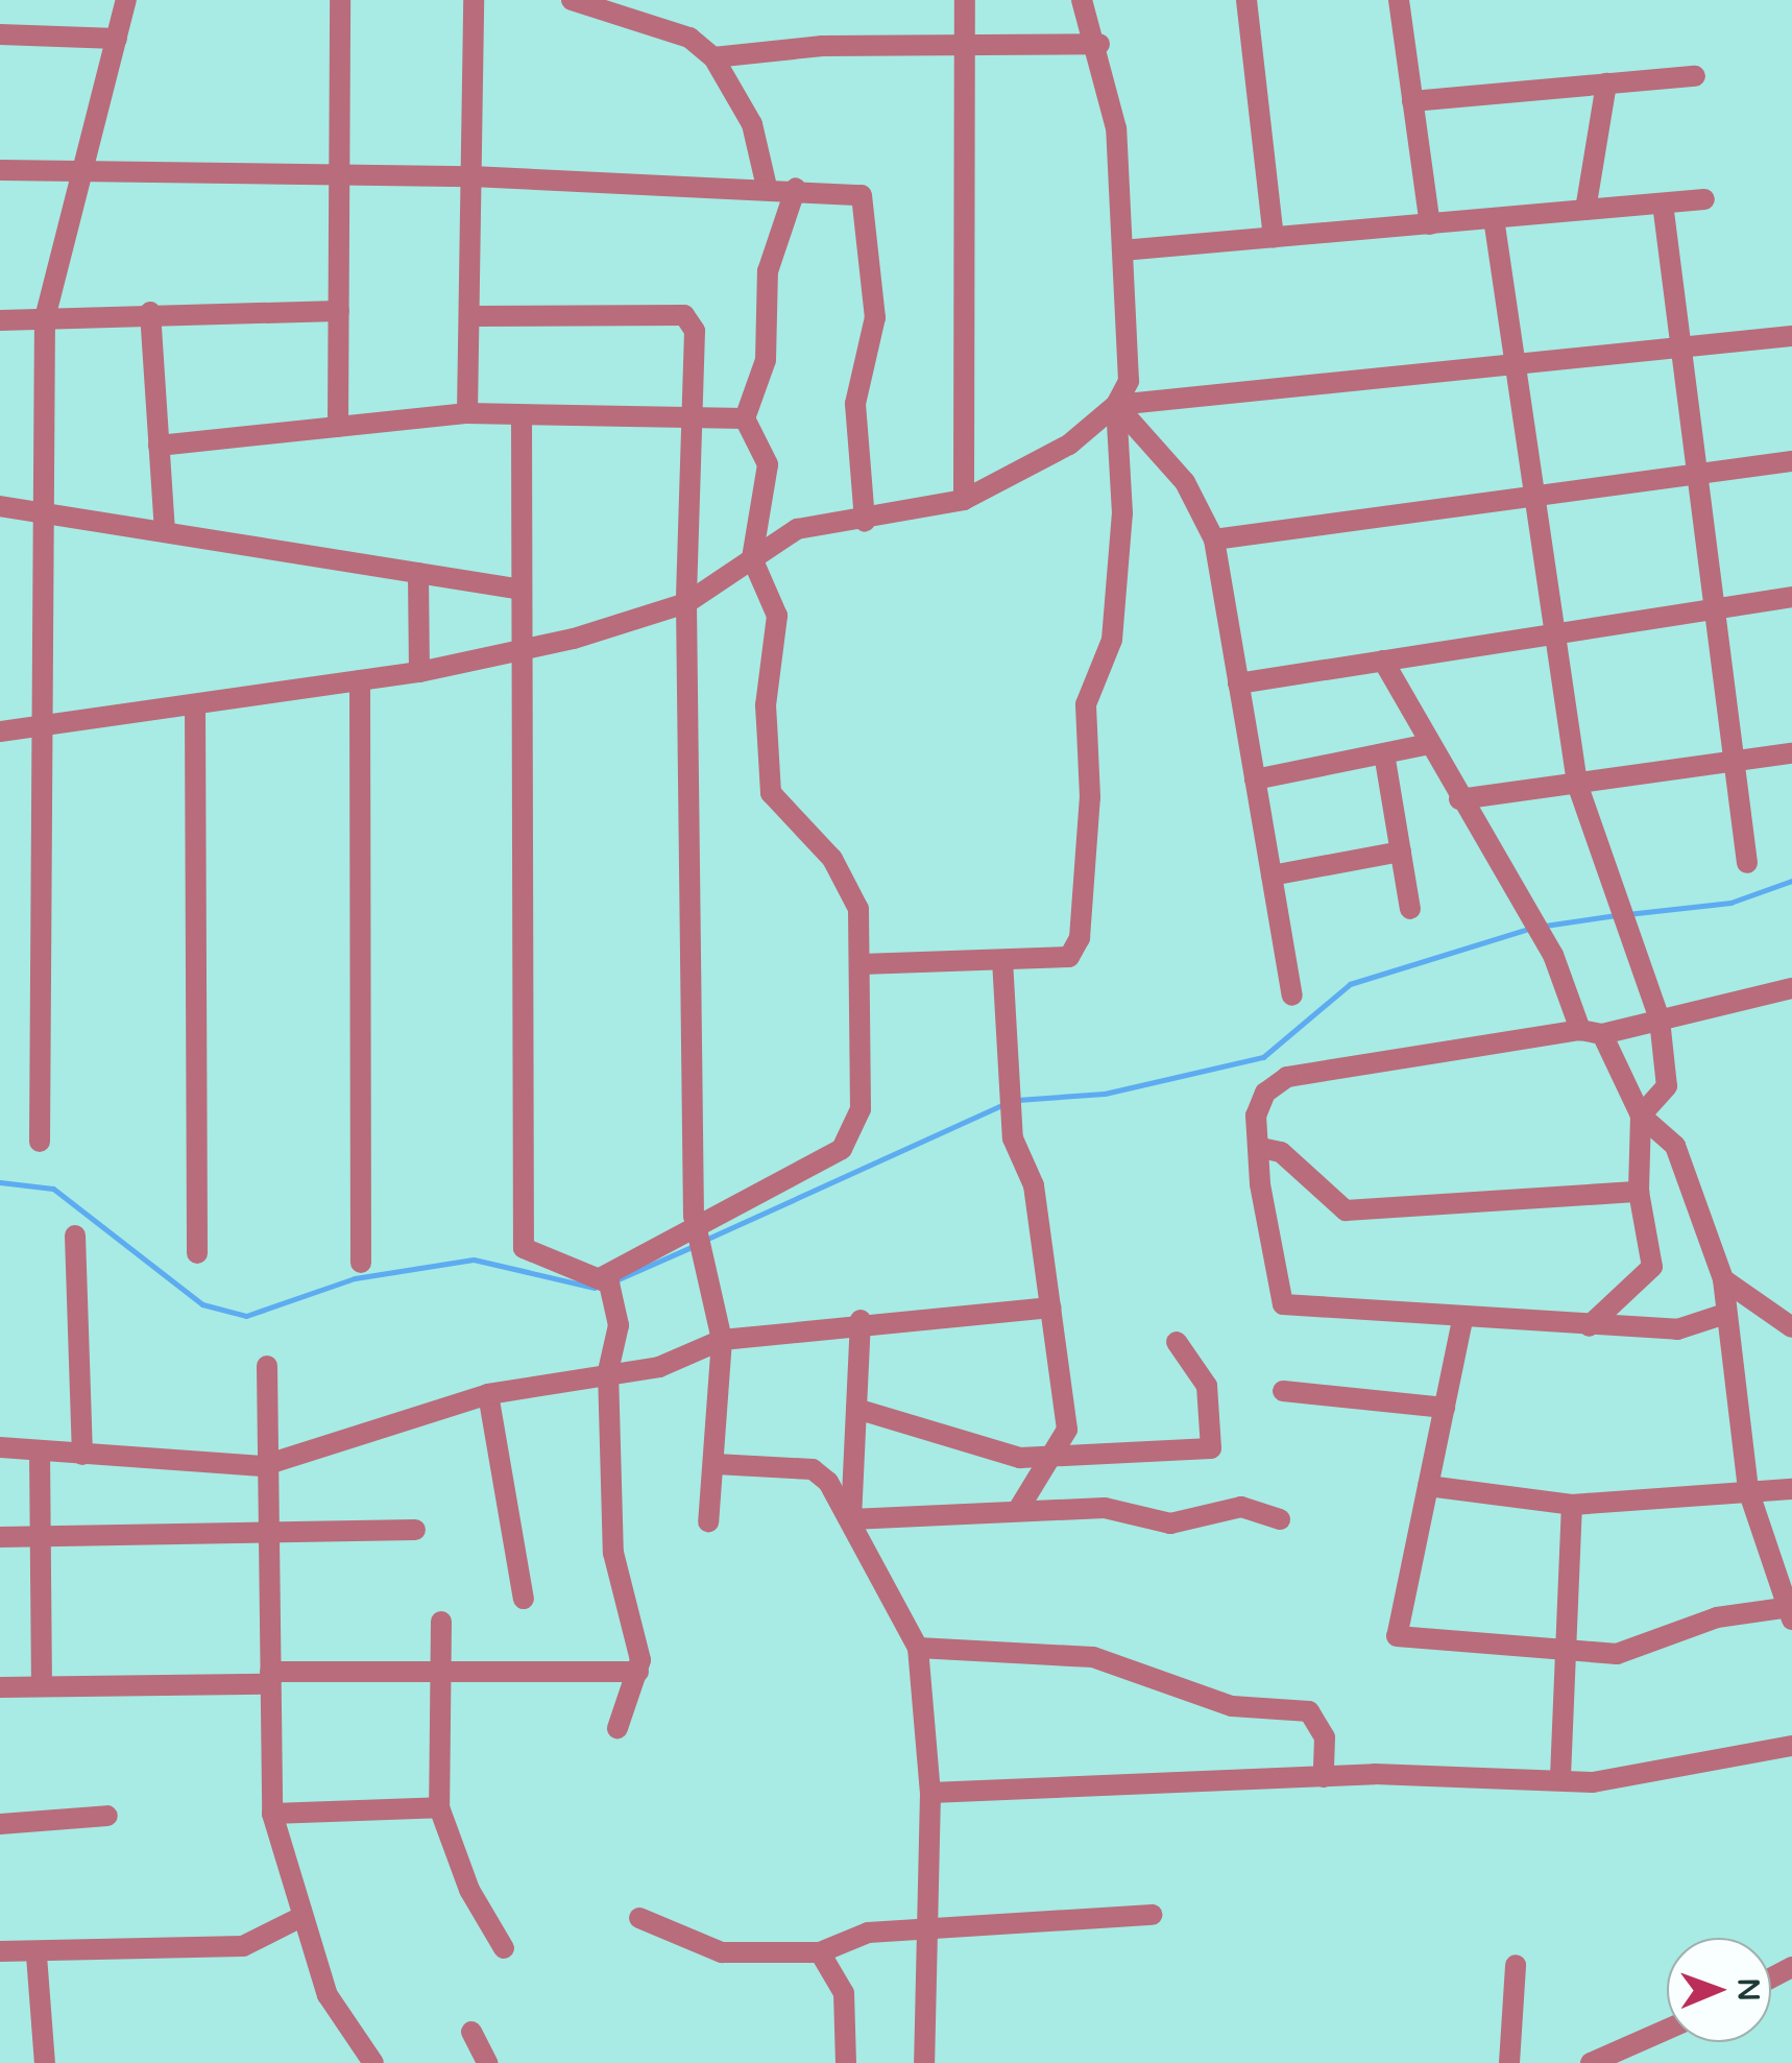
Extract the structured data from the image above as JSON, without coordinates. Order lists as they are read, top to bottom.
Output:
{
  "north": "right"
}
